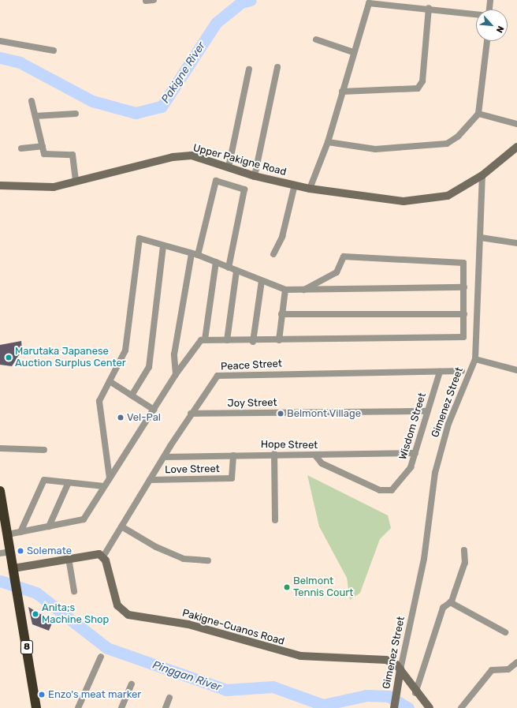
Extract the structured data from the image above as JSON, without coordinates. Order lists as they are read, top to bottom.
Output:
{
  "streets": {
    "highway": ["8"],
    "street": [
      "Upper Pakigne Road",
      "Peace Street",
      "Gimenez Street",
      "Joy Street",
      "Wisdom Street",
      "Hope Street",
      "Love Street",
      "Pakigne-Cuanos Road"
    ]
  },
  "crossings": [
    ["Upper Pakigne Road", "Gimenez Street"],
    ["Peace Street", "Joy Street"],
    ["Peace Street", "Wisdom Street"],
    ["Peace Street", "Hope Street"],
    ["Peace Street", "Love Street"],
    ["Peace Street", "Pakigne-Cuanos Road"],
    ["Gimenez Street", "Pakigne-Cuanos Road"],
    ["Joy Street", "Wisdom Street"],
    ["Wisdom Street", "Hope Street"],
    ["Hope Street", "Love Street"]
  ],
  "water": ["Pakigne River", "Pinggan River"],
  "places": [
    "Marutaka Japanese Auction Surplus Center",
    "Belmont Village",
    "Vel-Pal",
    "Solemate",
    "Belmont Tennis Court",
    "Anita;s Machine Shop",
    "Enzo's meat marker"
  ],
  "north": "bottom right"
}
